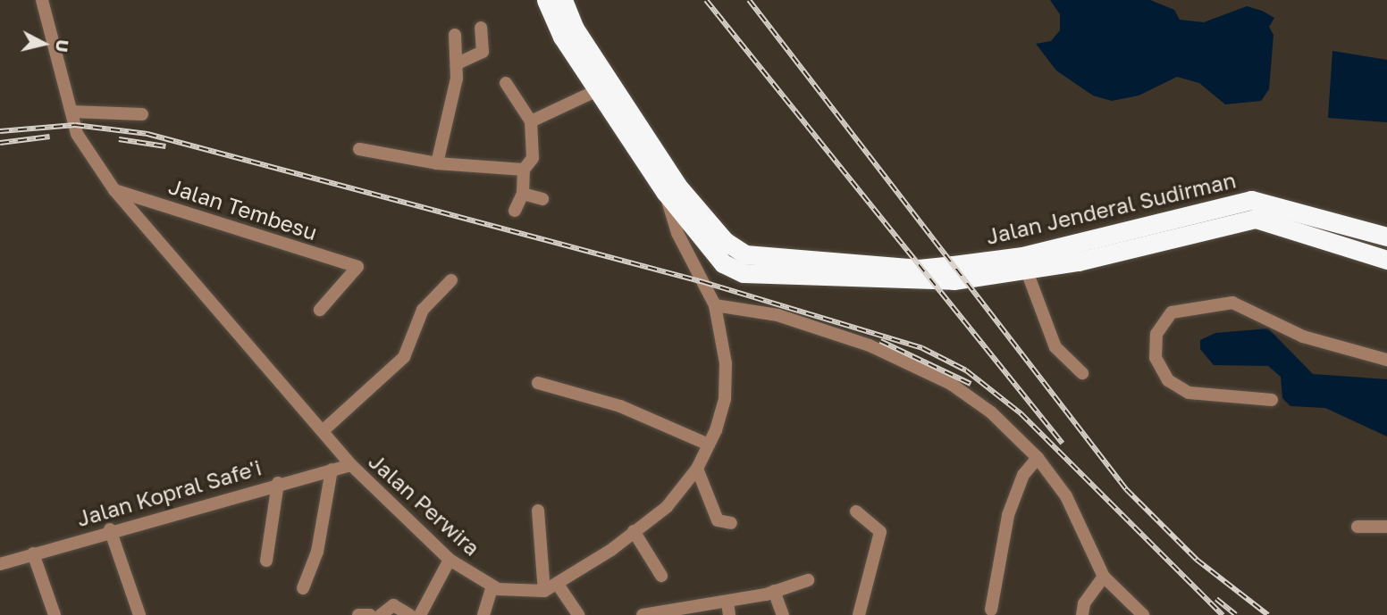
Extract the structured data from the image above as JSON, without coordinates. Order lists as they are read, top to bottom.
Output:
{
  "streets": {
    "highway": ["Jalan Jenderal Sudirman"],
    "street": ["Jalan Tembesu", "Jalan Kopral Safe'i", "Jalan Perwira"]
  },
  "crossings": [
    ["Jalan Jenderal Sudirman", "Jalan Perwira"],
    ["Jalan Tembesu", "Jalan Perwira"],
    ["Jalan Kopral Safe'i", "Jalan Perwira"]
  ],
  "north": "right"
}
